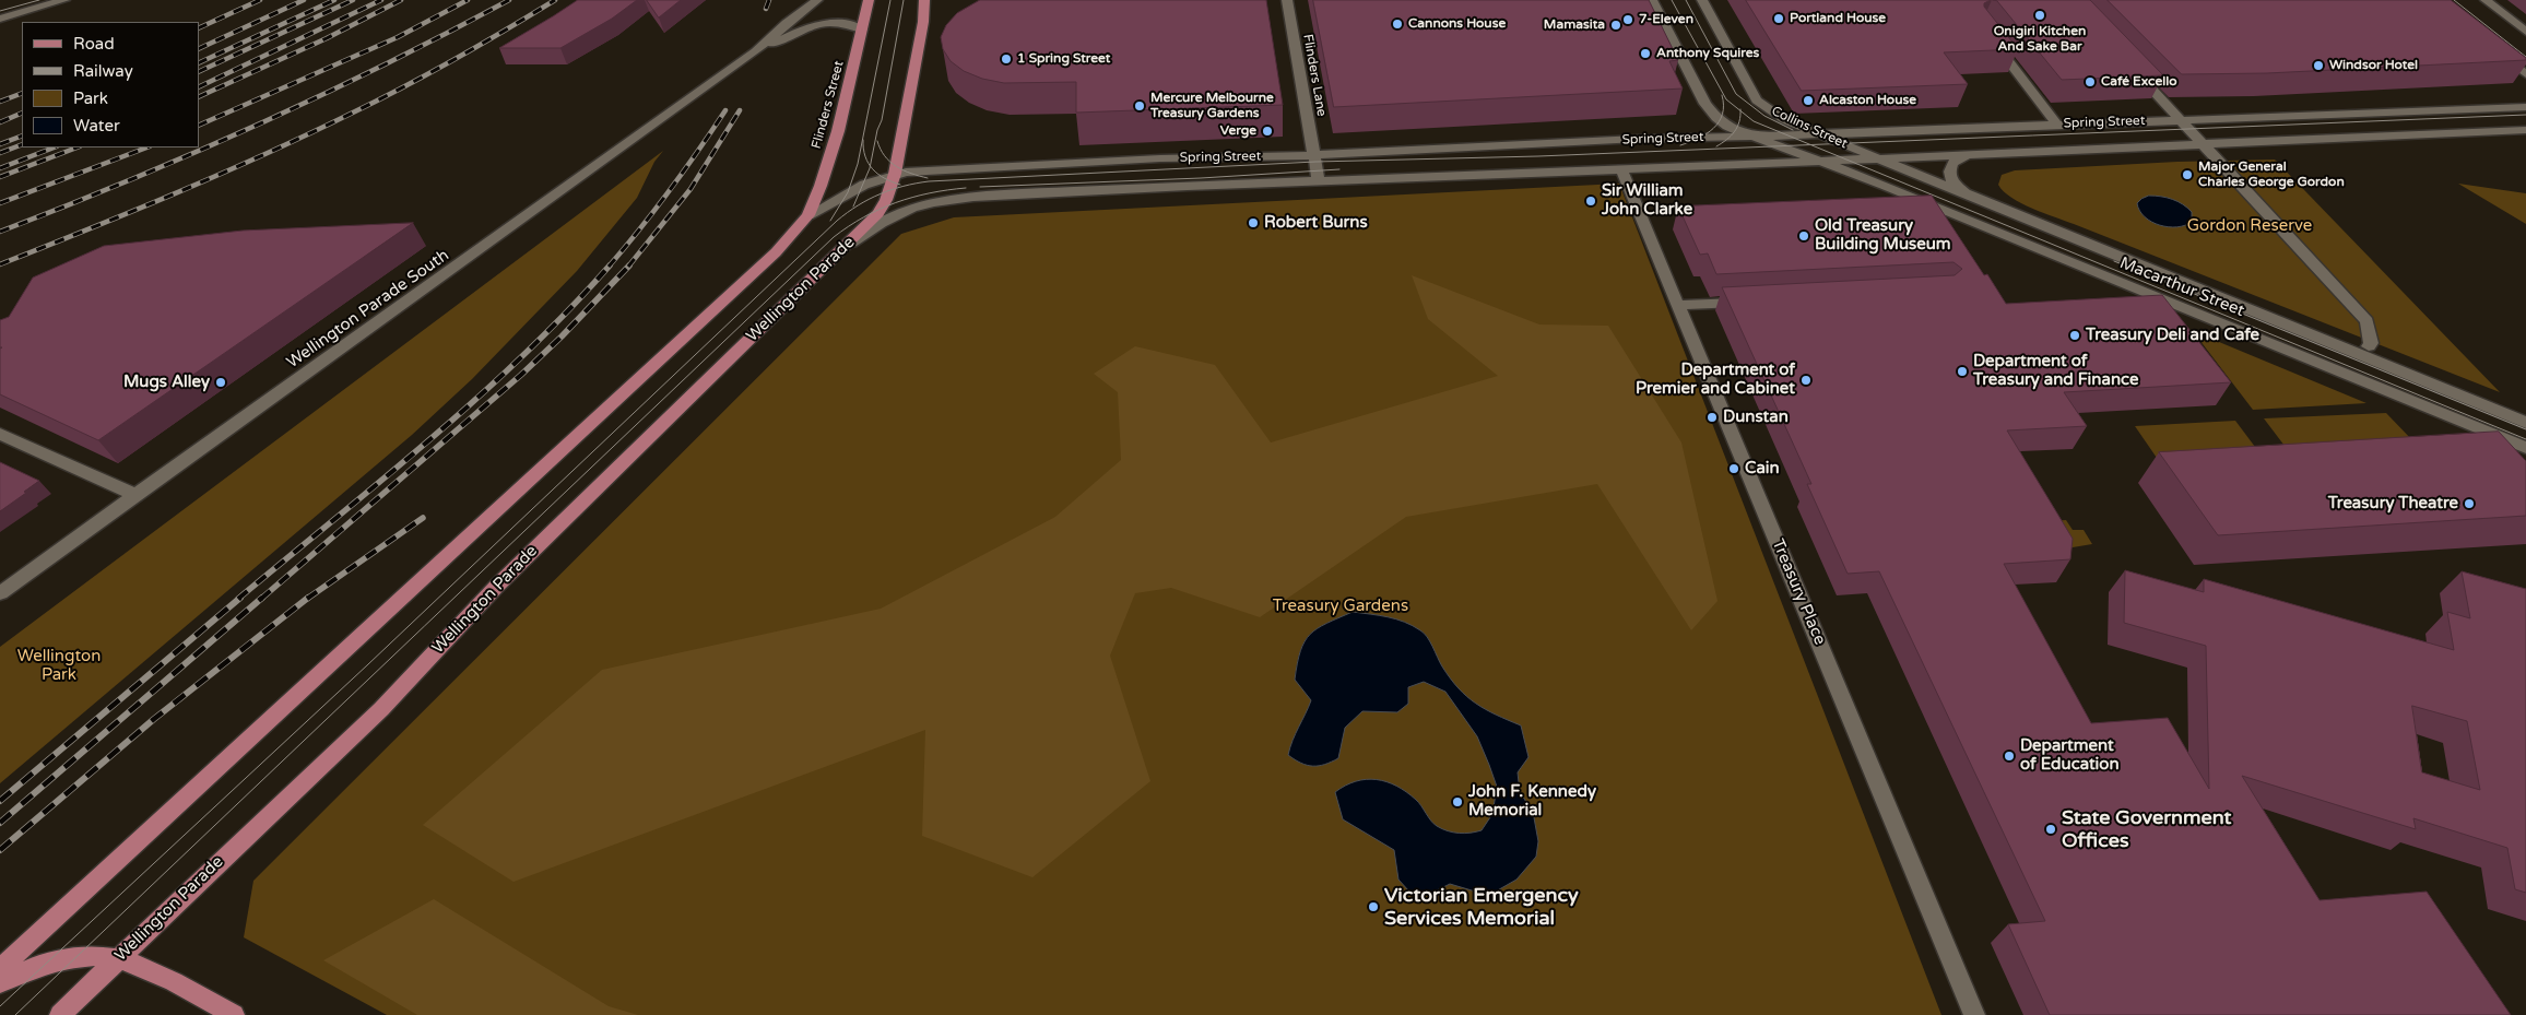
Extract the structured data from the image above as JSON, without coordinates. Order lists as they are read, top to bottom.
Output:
{
  "streets": {
    "main road": ["Flinders Street", "Wellington Parade"],
    "street": [
      "Flinders Lane",
      "Spring Street",
      "Collins Street",
      "Macarthur Street",
      "Wellington Parade South",
      "Treasury Place"
    ]
  },
  "crossings": [
    ["Flinders Lane", "Spring Street"],
    ["Flinders Street", "Spring Street"],
    ["Flinders Street", "Wellington Parade South"],
    ["Spring Street", "Collins Street"],
    ["Spring Street", "Macarthur Street"],
    ["Spring Street", "Wellington Parade"],
    ["Spring Street", "Treasury Place"],
    ["Collins Street", "Macarthur Street"]
  ],
  "parks": ["Gordon Reserve", "Treasury Gardens", "Wellington Park"],
  "places": [
    "Onigiri Kitchen And Sake Bar",
    "Portland House",
    "7-Eleven",
    "Cannons House",
    "Mamasita",
    "Anthony Squires",
    "1 Spring Street",
    "Windsor Hotel",
    "Café Excello",
    "Alcaston House",
    "Mercure Melbourne Treasury Gardens",
    "Verge",
    "Major General Charles George Gordon",
    "Sir William John Clarke",
    "Robert Burns",
    "Old Treasury Building Museum",
    "Treasury Deli and Cafe",
    "Department of Treasury and Finance",
    "Department of Premier and Cabinet",
    "Mugs Alley",
    "Dunstan",
    "Cain",
    "Treasury Theatre",
    "Department of Education",
    "John F. Kennedy Memorial",
    "State Government Offices",
    "Victorian Emergency Services Memorial"
  ],
  "legend": [
    "Road",
    "Railway",
    "Park",
    "Water"
  ]
}
